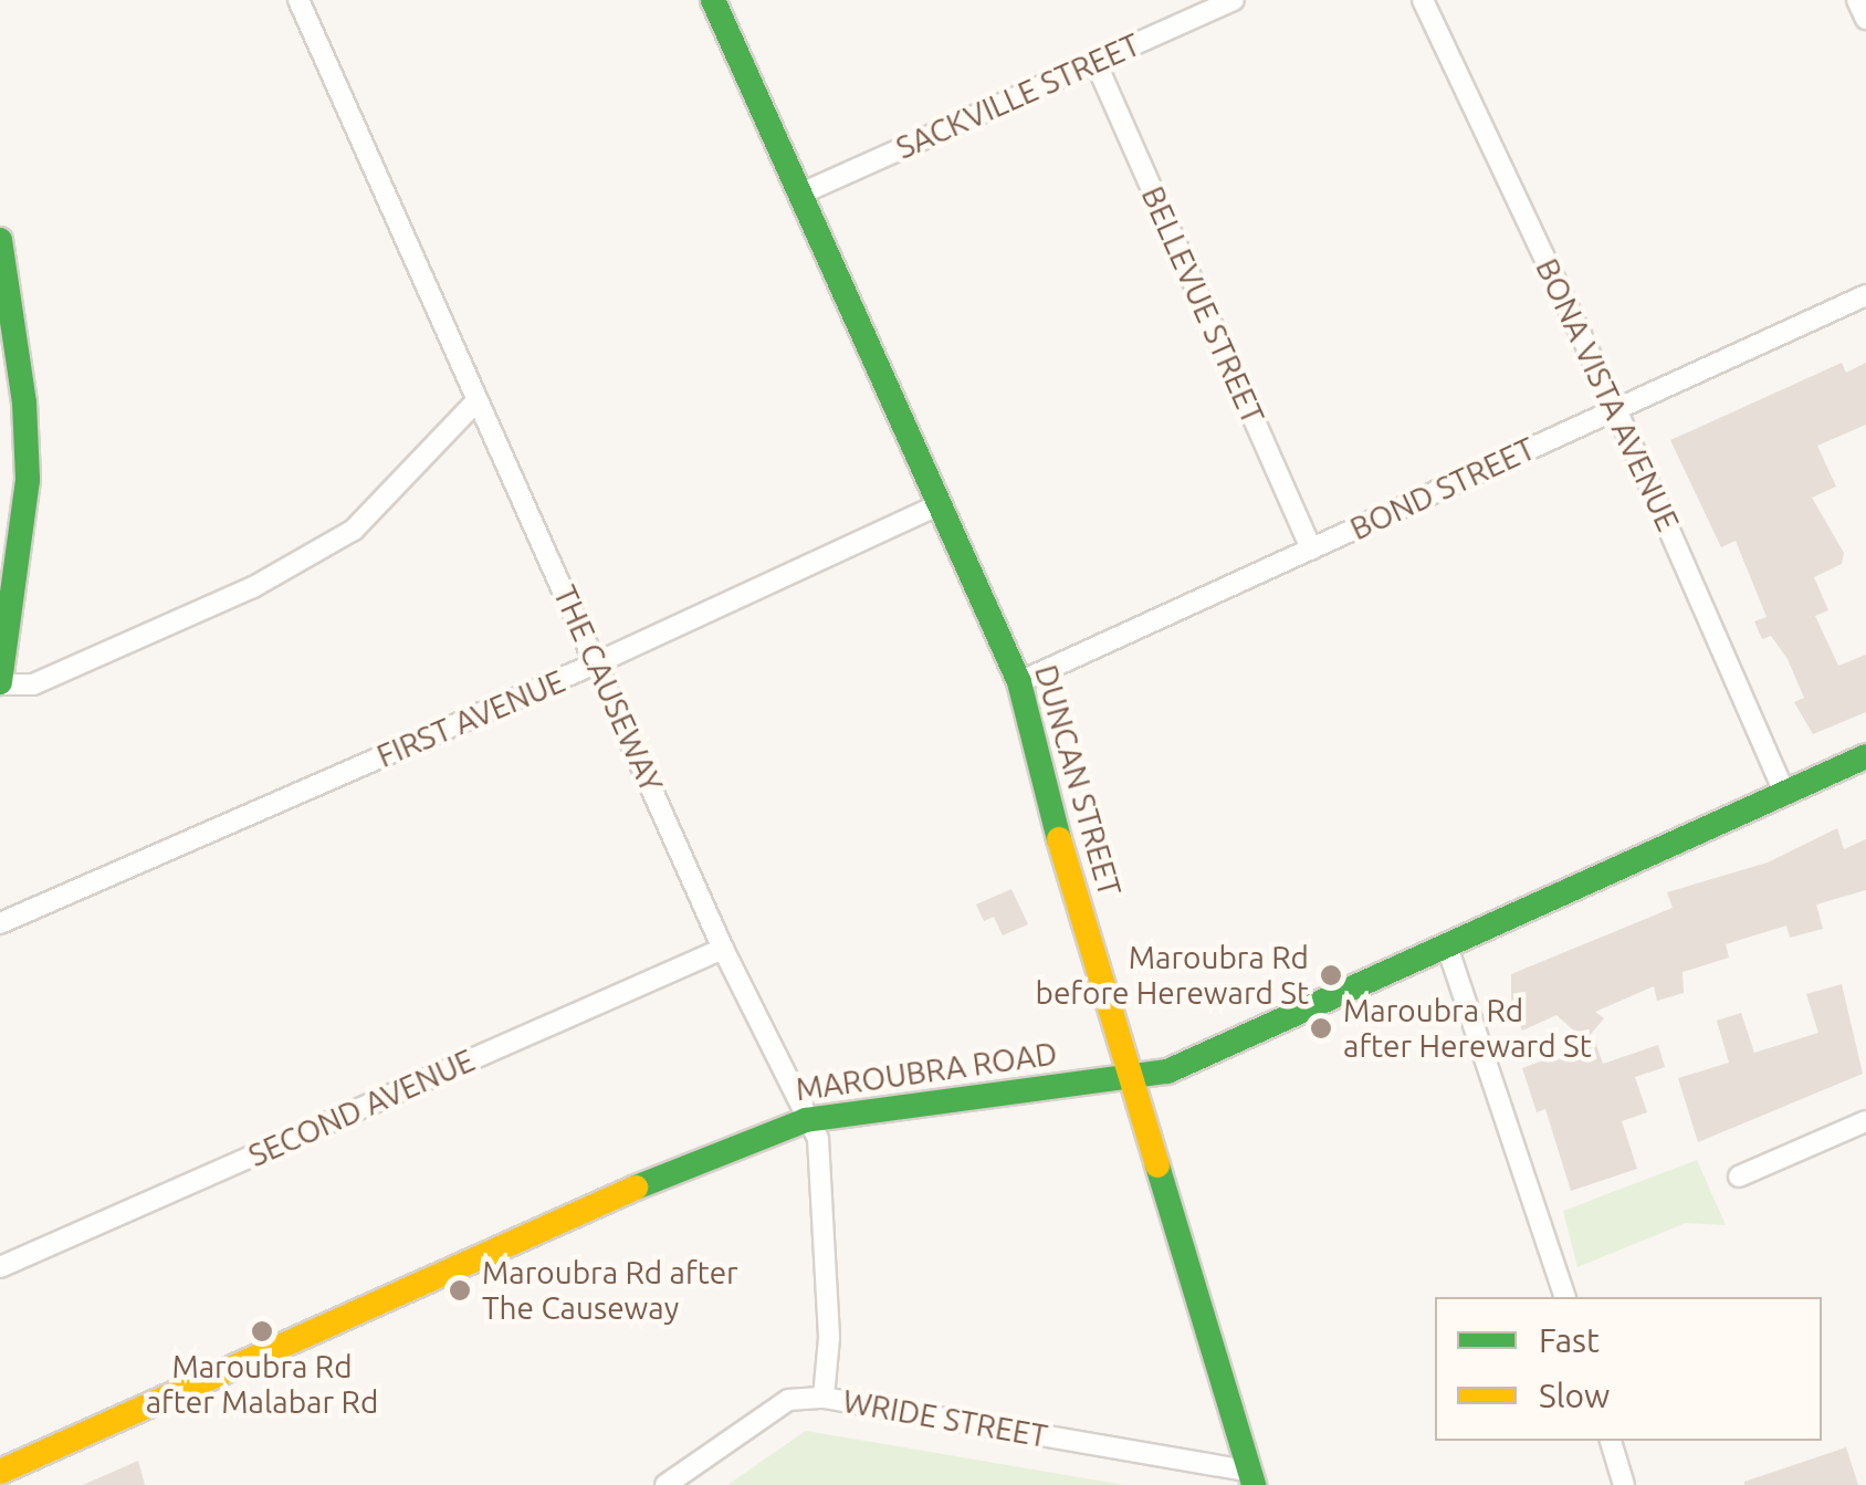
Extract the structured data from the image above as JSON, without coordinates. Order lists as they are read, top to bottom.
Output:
{
  "streets": {
    "street": [
      "SACKVILLE STREET",
      "BELLEVUE STREET",
      "BONA VISTA AVENUE",
      "BOND STREET",
      "THE CAUSEWAY",
      "FIRST AVENUE",
      "DUNCAN STREET",
      "MAROUBRA ROAD",
      "SECOND AVENUE",
      "WRIDE STREET"
    ]
  },
  "crossings": [
    ["SACKVILLE STREET", "BELLEVUE STREET"],
    ["SACKVILLE STREET", "DUNCAN STREET"],
    ["BELLEVUE STREET", "BOND STREET"],
    ["BONA VISTA AVENUE", "BOND STREET"],
    ["BONA VISTA AVENUE", "MAROUBRA ROAD"],
    ["BOND STREET", "DUNCAN STREET"],
    ["THE CAUSEWAY", "FIRST AVENUE"],
    ["THE CAUSEWAY", "MAROUBRA ROAD"],
    ["THE CAUSEWAY", "SECOND AVENUE"],
    ["THE CAUSEWAY", "WRIDE STREET"],
    ["FIRST AVENUE", "DUNCAN STREET"],
    ["DUNCAN STREET", "MAROUBRA ROAD"],
    ["DUNCAN STREET", "WRIDE STREET"]
  ],
  "places": [
    "Maroubra Rd before Hereward St",
    "Maroubra Rd after Hereward St",
    "Maroubra Rd after The Causeway",
    "Maroubra Rd after Malabar Rd"
  ],
  "legend": ["Fast", "Slow"]
}
